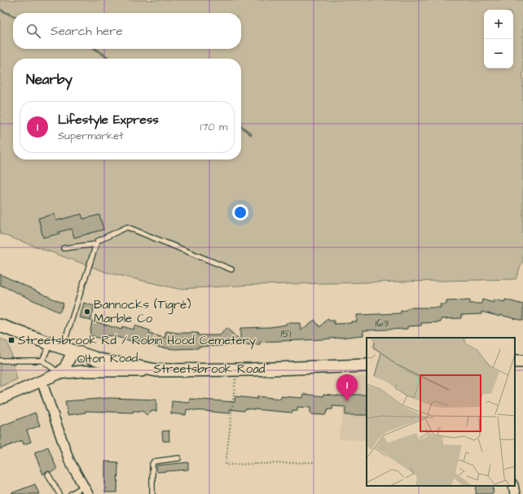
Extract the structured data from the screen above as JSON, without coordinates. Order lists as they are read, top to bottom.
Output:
{
  "streets": {
    "main road": ["Streetsbrook Road"],
    "street": ["Olton Road"]
  },
  "crossings": [
    ["Olton Road", "Streetsbrook Road"]
  ],
  "places": {
    "other": ["Bannocks (Tigré) Marble Co"],
    "transit": ["Streetsbrook Rd / Robin Hood Cemetery"]
  },
  "house_numbers": ["163", "151"],
  "page": {
    "map_buttons": ["+", "−"],
    "search": "Search here",
    "heading": "Nearby",
    "list": [
      {
        "mark": "1",
        "name": "Lifestyle Express",
        "note": "Supermarket",
        "value": "170 m"
      }
    ],
    "pins": "1"
  }
}
